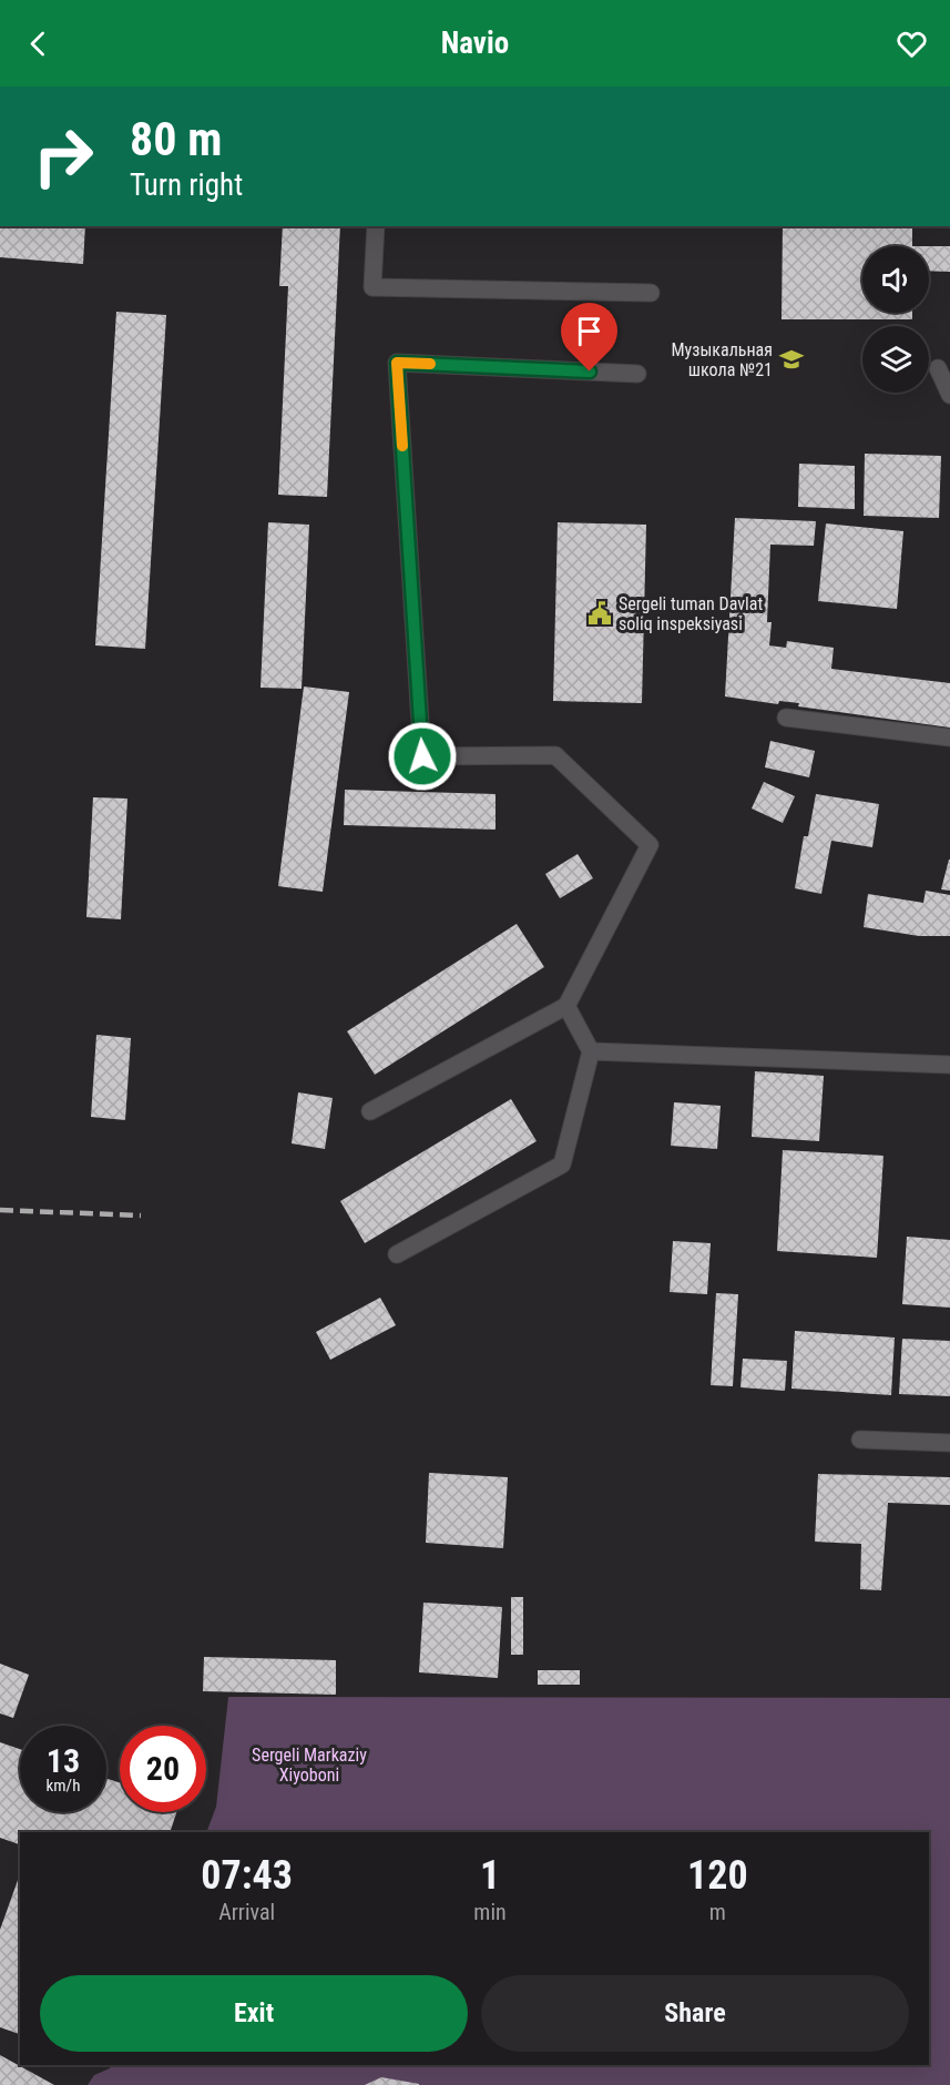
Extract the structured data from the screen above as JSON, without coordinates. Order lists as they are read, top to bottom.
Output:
{
  "parks": ["Sergeli Markaziy Xiyoboni"],
  "places": {
    "school or university": ["Музыкальная школа №21"],
    "public building": ["Sergeli tuman Davlat soliq inspeksiyasi"]
  },
  "page": {
    "header": "Navio",
    "turn": ["80 m", "Turn right"],
    "speed": "13 km/h",
    "limit": "20",
    "eta": [
      "07:43",
      "Arrival",
      "1",
      "min",
      "120",
      "m"
    ],
    "buttons": ["Exit", "Share"]
  }
}
